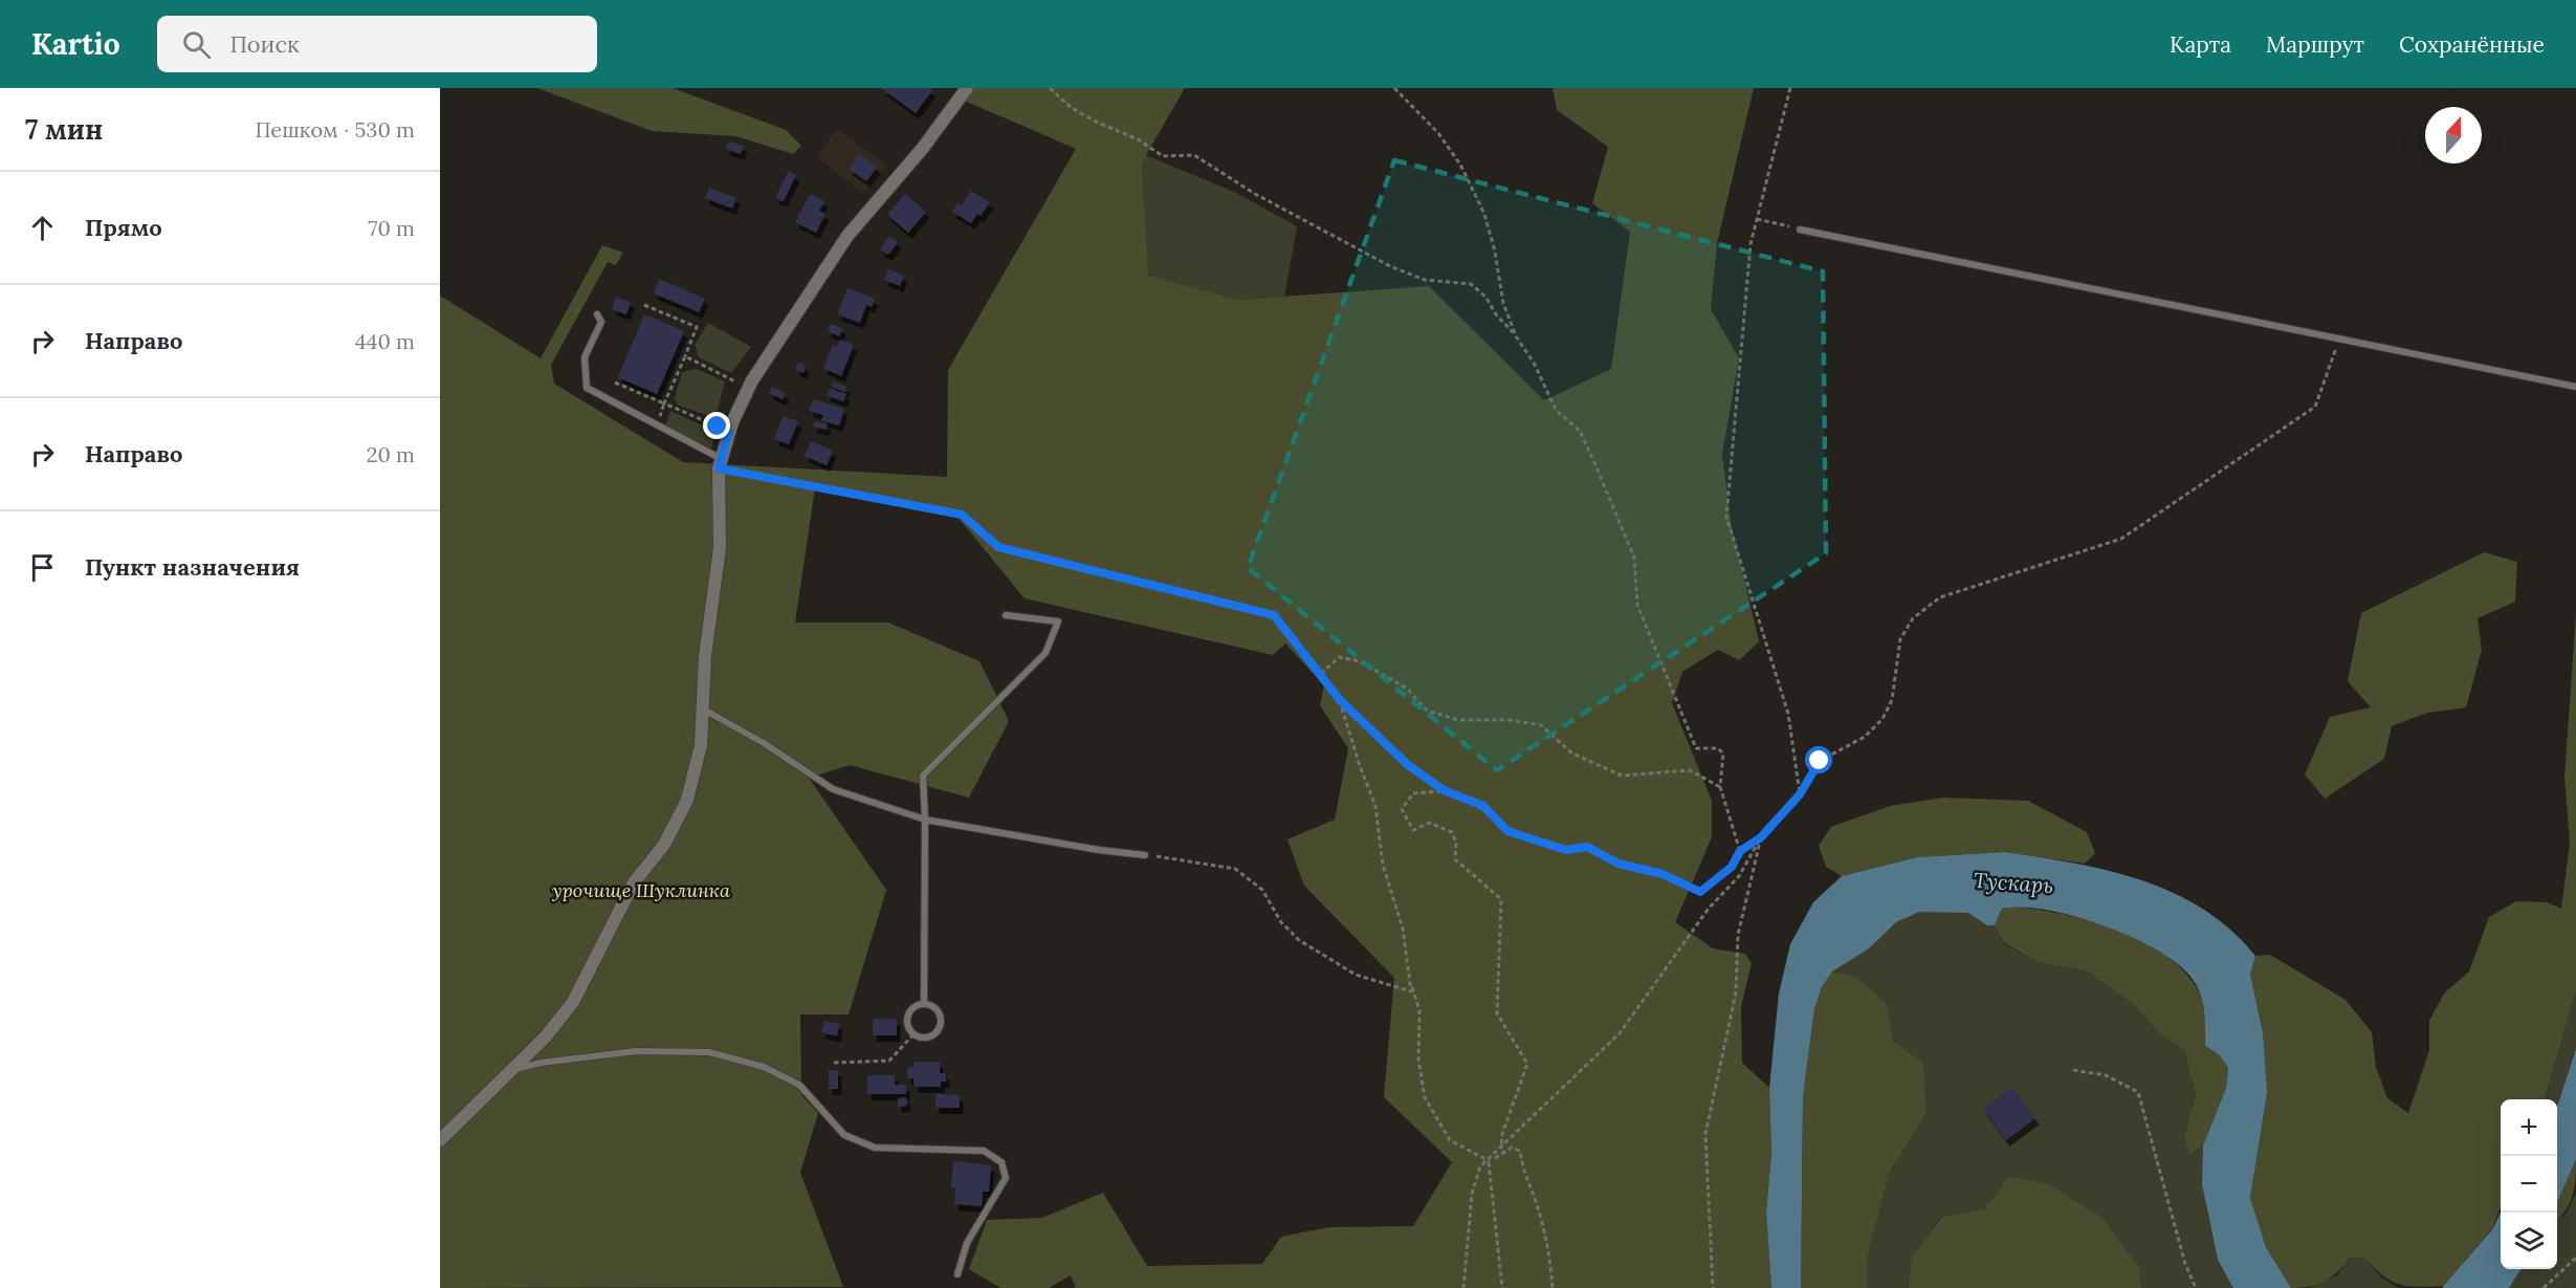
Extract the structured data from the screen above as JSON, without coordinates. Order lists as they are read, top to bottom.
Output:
{
  "water": ["Тускарь"],
  "parks": ["урочище Шуклинка"],
  "north": "top",
  "page": {
    "header": "Kartio",
    "search": "Поиск",
    "nav": ["Карта", "Маршрут", "Сохранённые"],
    "heading": ["7 мин", "Пешком · 530 m"],
    "list": [
      ["Прямо", "70 m"],
      ["Направо", "440 m"],
      ["Направо", "20 m"],
      "Пункт назначения"
    ],
    "map_buttons": ["+", "−"]
  }
}
